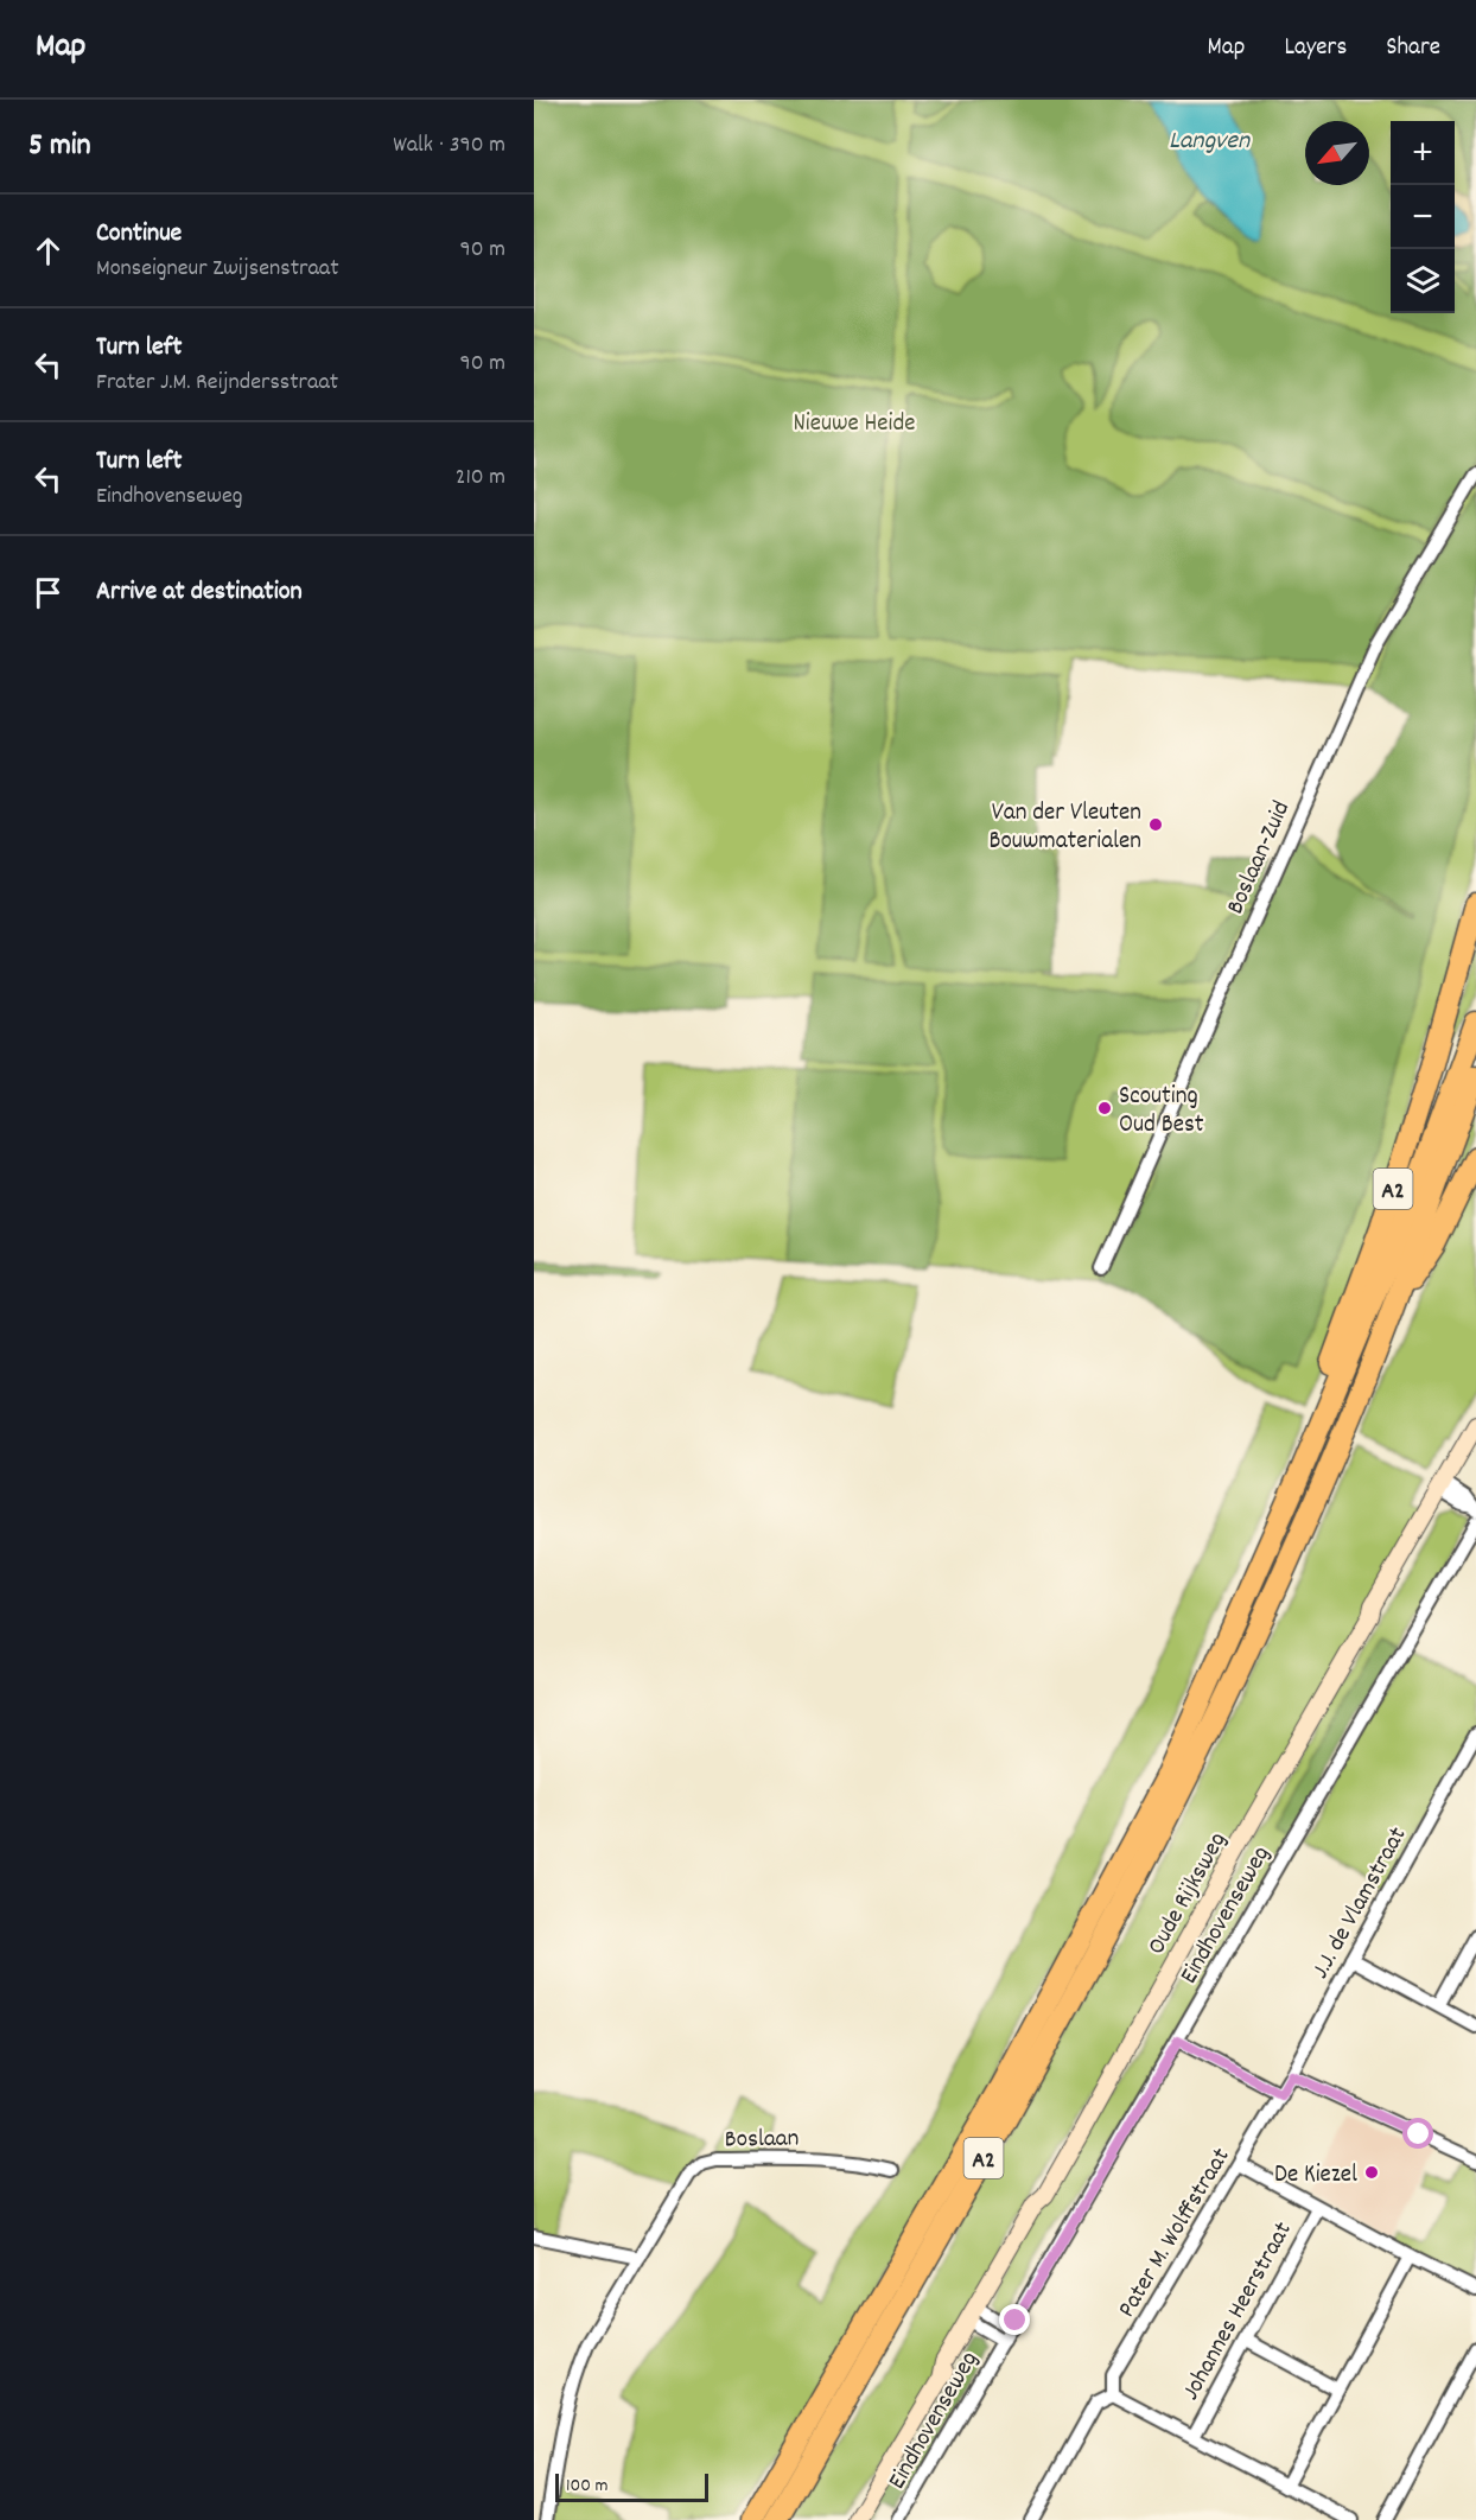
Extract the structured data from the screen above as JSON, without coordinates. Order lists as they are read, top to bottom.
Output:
{
  "streets": {
    "highway": ["A2"],
    "main road": ["Oude Rijksweg"],
    "street": [
      "Boslaan-Zuid",
      "J.J. de Vlamstraat",
      "Eindhovenseweg",
      "Boslaan",
      "Pater M. Wolffstraat",
      "Johannes Heerstraat"
    ]
  },
  "crossings": [
    ["Oude Rijksweg", "Eindhovenseweg"],
    ["J.J. de Vlamstraat", "Pater M. Wolffstraat"]
  ],
  "water": ["Langven"],
  "parks": ["Nieuwe Heide"],
  "places": ["Van der Vleuten Bouwmaterialen", "Scouting Oud Best", "De Kiezel"],
  "scale_bar": "100 m",
  "north": "bottom left",
  "page": {
    "header": "Map",
    "nav": ["Map", "Layers", "Share"],
    "heading": ["5 min", "Walk · 390 m"],
    "map_buttons": ["+", "−"],
    "list": [
      ["Continue", "Monseigneur Zwijsenstraat", "90 m"],
      ["Turn left", "Frater J.M. Reijndersstraat", "90 m"],
      ["Turn left", "Eindhovenseweg", "210 m"],
      "Arrive at destination"
    ],
    "scale": "100 m"
  }
}
